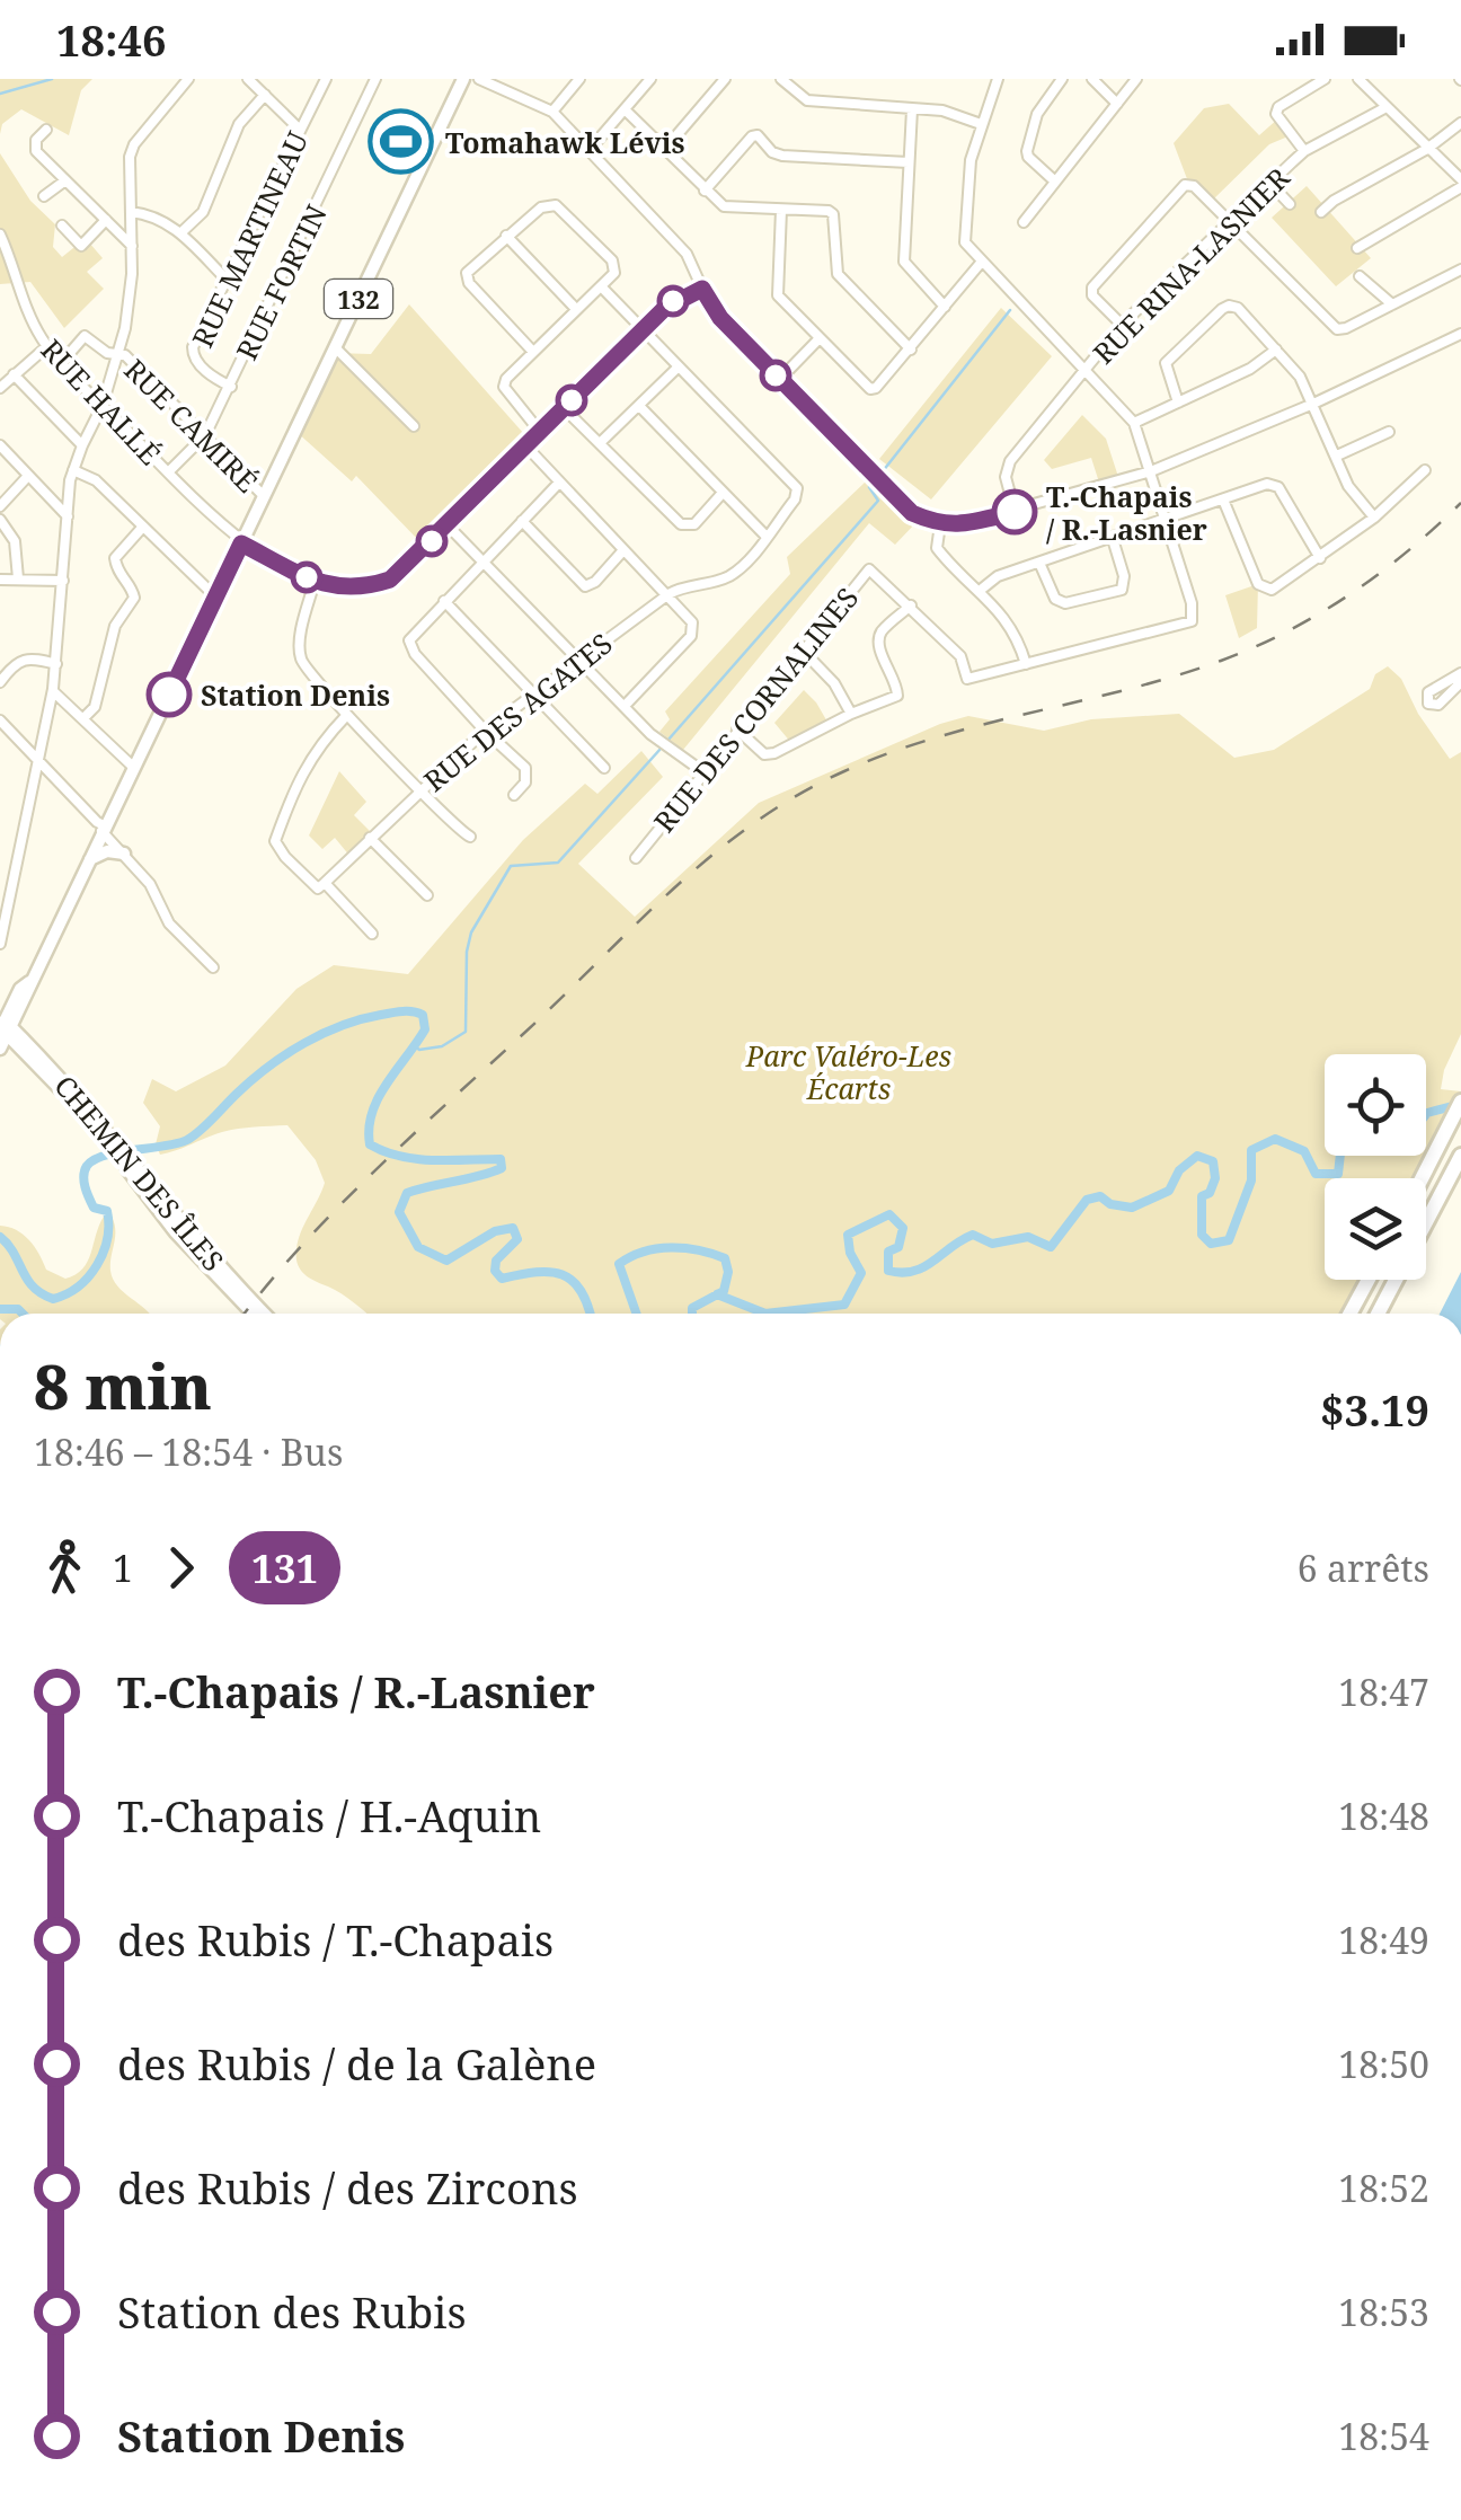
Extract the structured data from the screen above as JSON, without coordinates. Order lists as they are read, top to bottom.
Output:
{
  "streets": {
    "main road": ["132", "CHEMIN DES ÎLES"],
    "street": [
      "RUE MARTINEAU",
      "RUE RINA-LASNIER",
      "RUE FORTIN",
      "RUE HALLÉ",
      "RUE CAMIRÉ",
      "RUE DES CORNALINES",
      "RUE DES AGATES"
    ]
  },
  "crossings": [
    ["RUE MARTINEAU", "RUE FORTIN"],
    ["RUE FORTIN", "RUE HALLÉ"],
    ["RUE FORTIN", "RUE CAMIRÉ"],
    ["132", "RUE HALLÉ"],
    ["132", "RUE CAMIRÉ"],
    ["132", "CHEMIN DES ÎLES"]
  ],
  "parks": ["Parc Valéro-Les Écarts"],
  "places": {
    "sports": ["Tomahawk Lévis"],
    "other": ["T.-Chapais / R.-Lasnier", "Station Denis"]
  },
  "lines": ["bus line 131"],
  "page": {
    "status": "18:46",
    "heading": ["8 min", "18:46 – 18:54 · Bus", "$3.19"],
    "legs": ["1", "131", "6 arrêts"],
    "list": [
      {
        "name": "T.-Chapais / R.-Lasnier",
        "value": "18:47"
      },
      {
        "name": "T.-Chapais / H.-Aquin",
        "value": "18:48"
      },
      {
        "name": "des Rubis / T.-Chapais",
        "value": "18:49"
      },
      {
        "name": "des Rubis / de la Galène",
        "value": "18:50"
      },
      {
        "name": "des Rubis / des Zircons",
        "value": "18:52"
      },
      {
        "name": "Station des Rubis",
        "value": "18:53"
      },
      {
        "name": "Station Denis",
        "value": "18:54"
      }
    ]
  }
}
